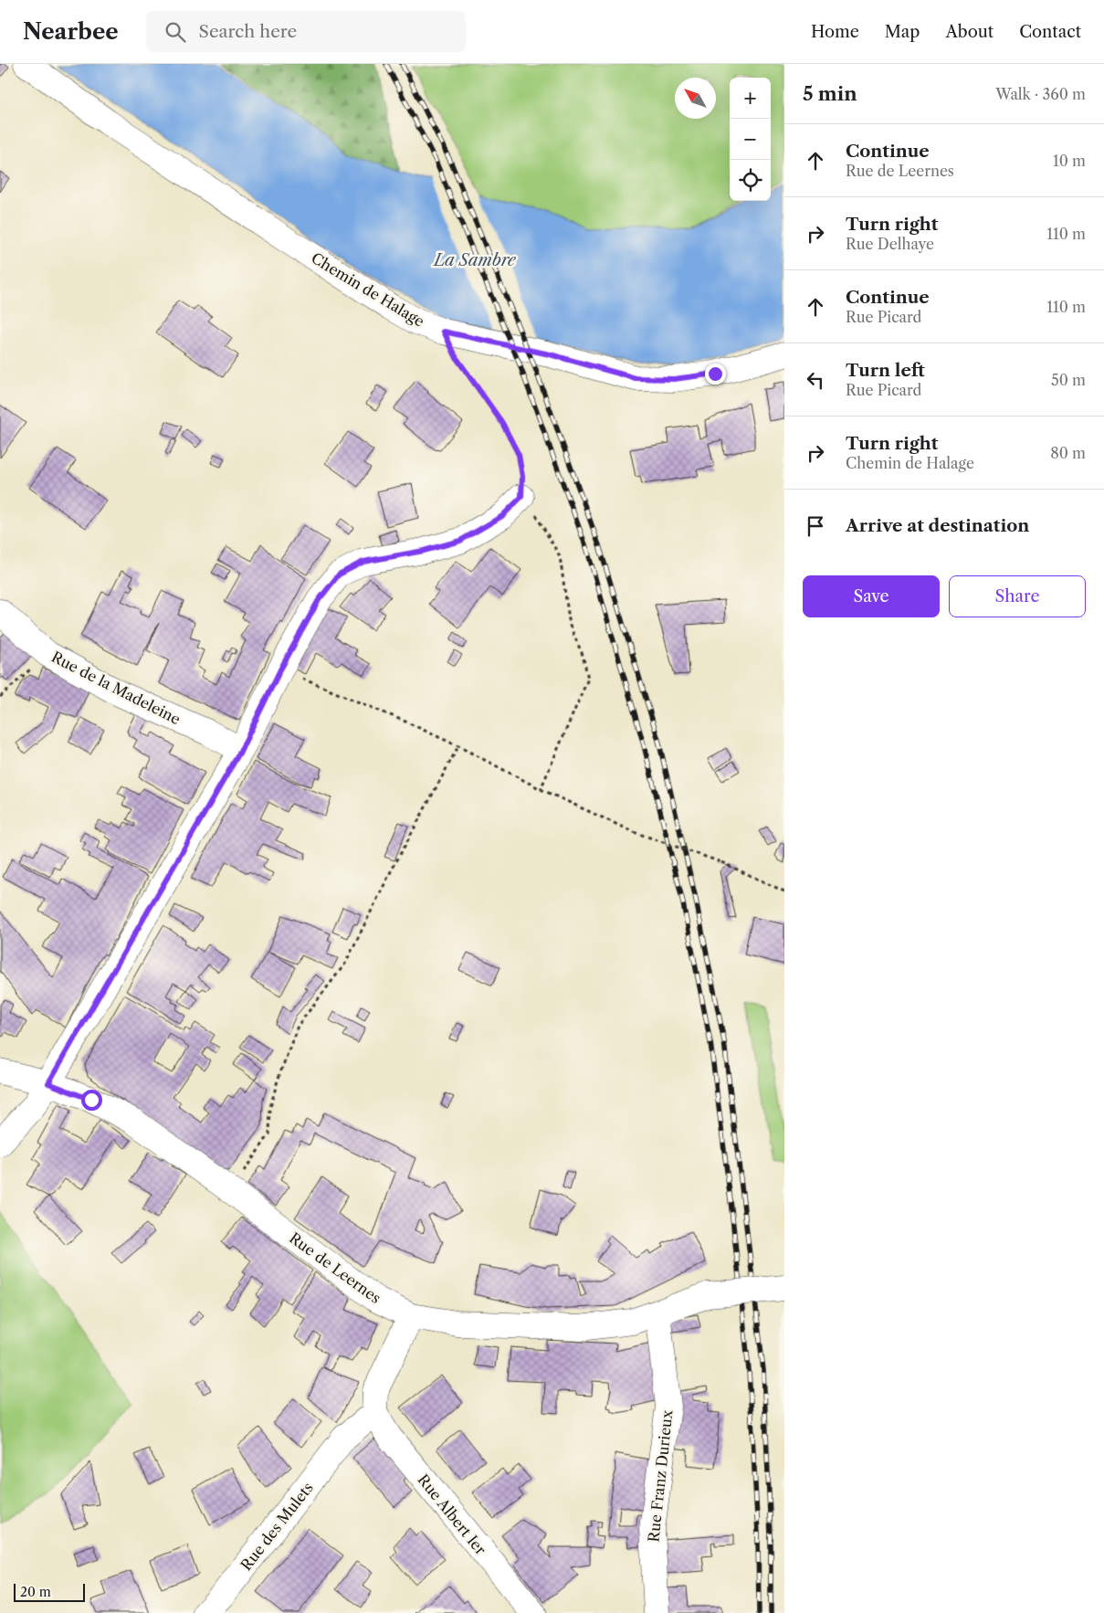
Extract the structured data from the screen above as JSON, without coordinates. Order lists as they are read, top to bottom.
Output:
{
  "streets": {
    "street": [
      "Chemin de Halage",
      "Rue de la Madeleine",
      "Rue de Leernes",
      "Rue Franz Durieux",
      "Rue Albert Ier",
      "Rue des Mulets"
    ]
  },
  "crossings": [
    ["Rue de Leernes", "Rue Franz Durieux"],
    ["Rue Albert Ier", "Rue des Mulets"]
  ],
  "water": ["La Sambre"],
  "scale_bar": "20 m",
  "north": "top left",
  "page": {
    "header": "Nearbee",
    "search": "Search here",
    "nav": [
      "Home",
      "Map",
      "About",
      "Contact"
    ],
    "heading": ["5 min", "Walk · 360 m"],
    "map_buttons": ["+", "−"],
    "list": [
      ["Continue", "Rue de Leernes", "10 m"],
      ["Turn right", "Rue Delhaye", "110 m"],
      ["Continue", "Rue Picard", "110 m"],
      ["Turn left", "Rue Picard", "50 m"],
      ["Turn right", "Chemin de Halage", "80 m"],
      "Arrive at destination"
    ],
    "buttons": ["Save", "Share"],
    "scale": "20 m"
  }
}
